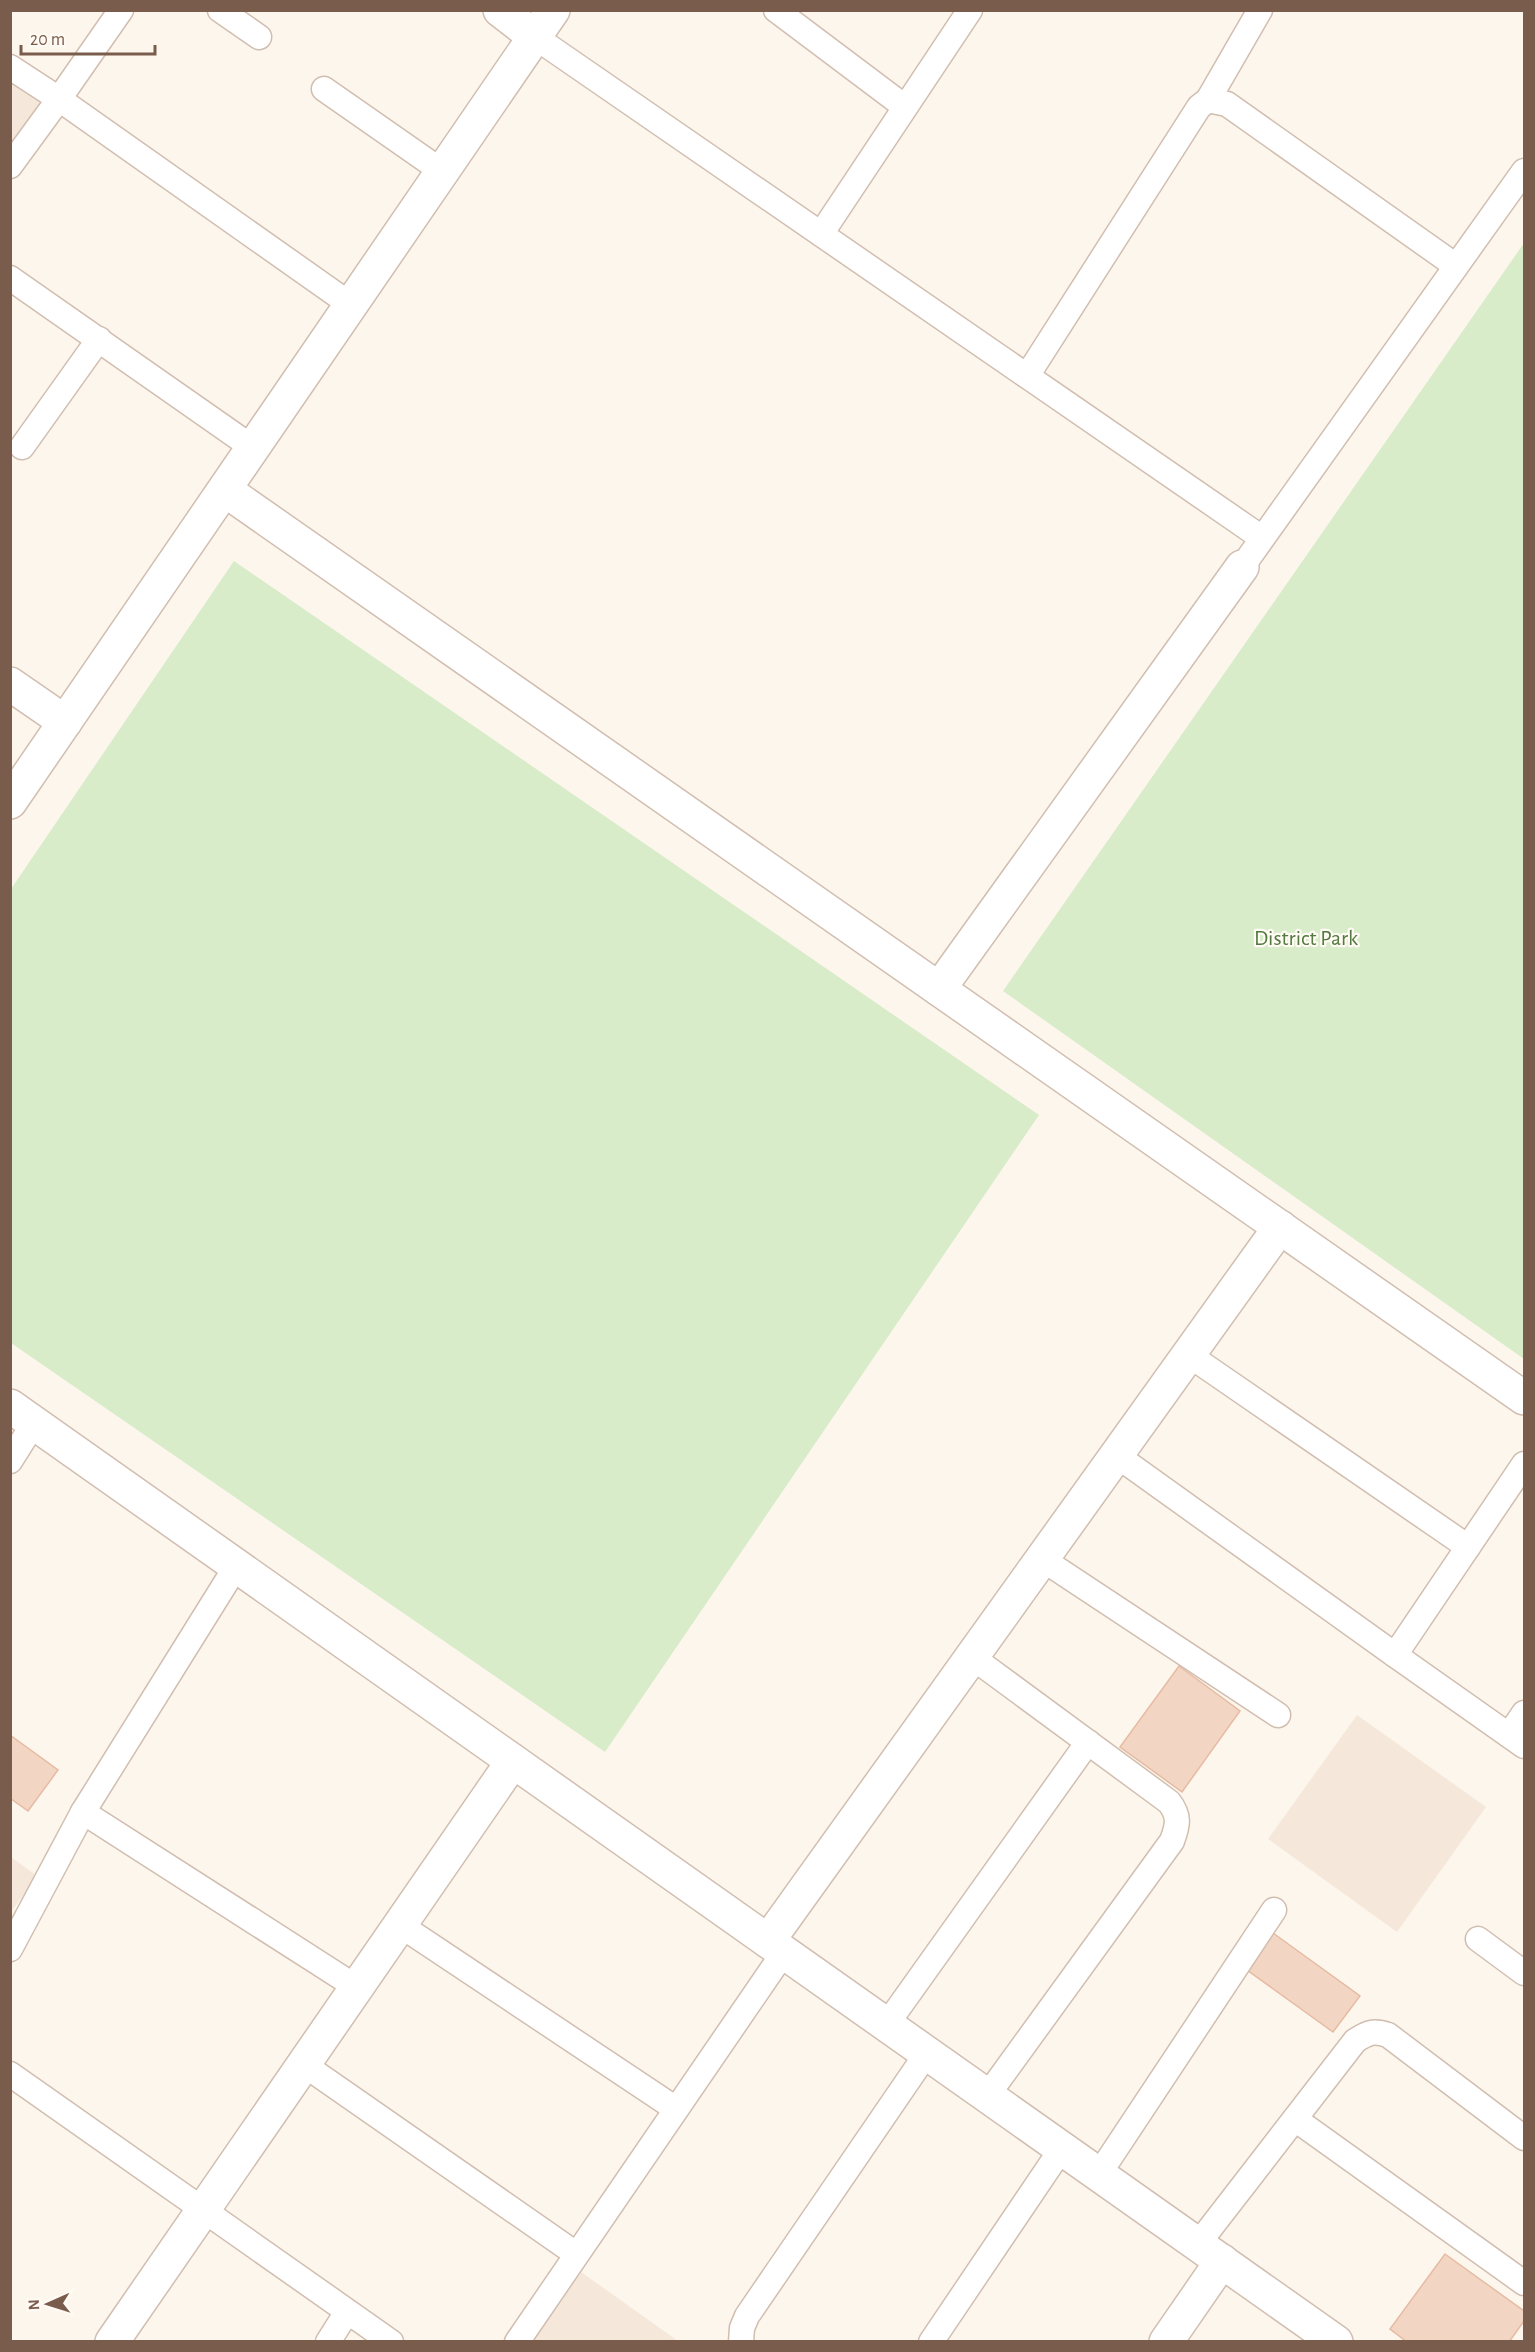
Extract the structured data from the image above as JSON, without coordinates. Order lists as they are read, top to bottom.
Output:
{
  "parks": ["District Park"],
  "scale_bar": "20 m",
  "north": "left"
}
